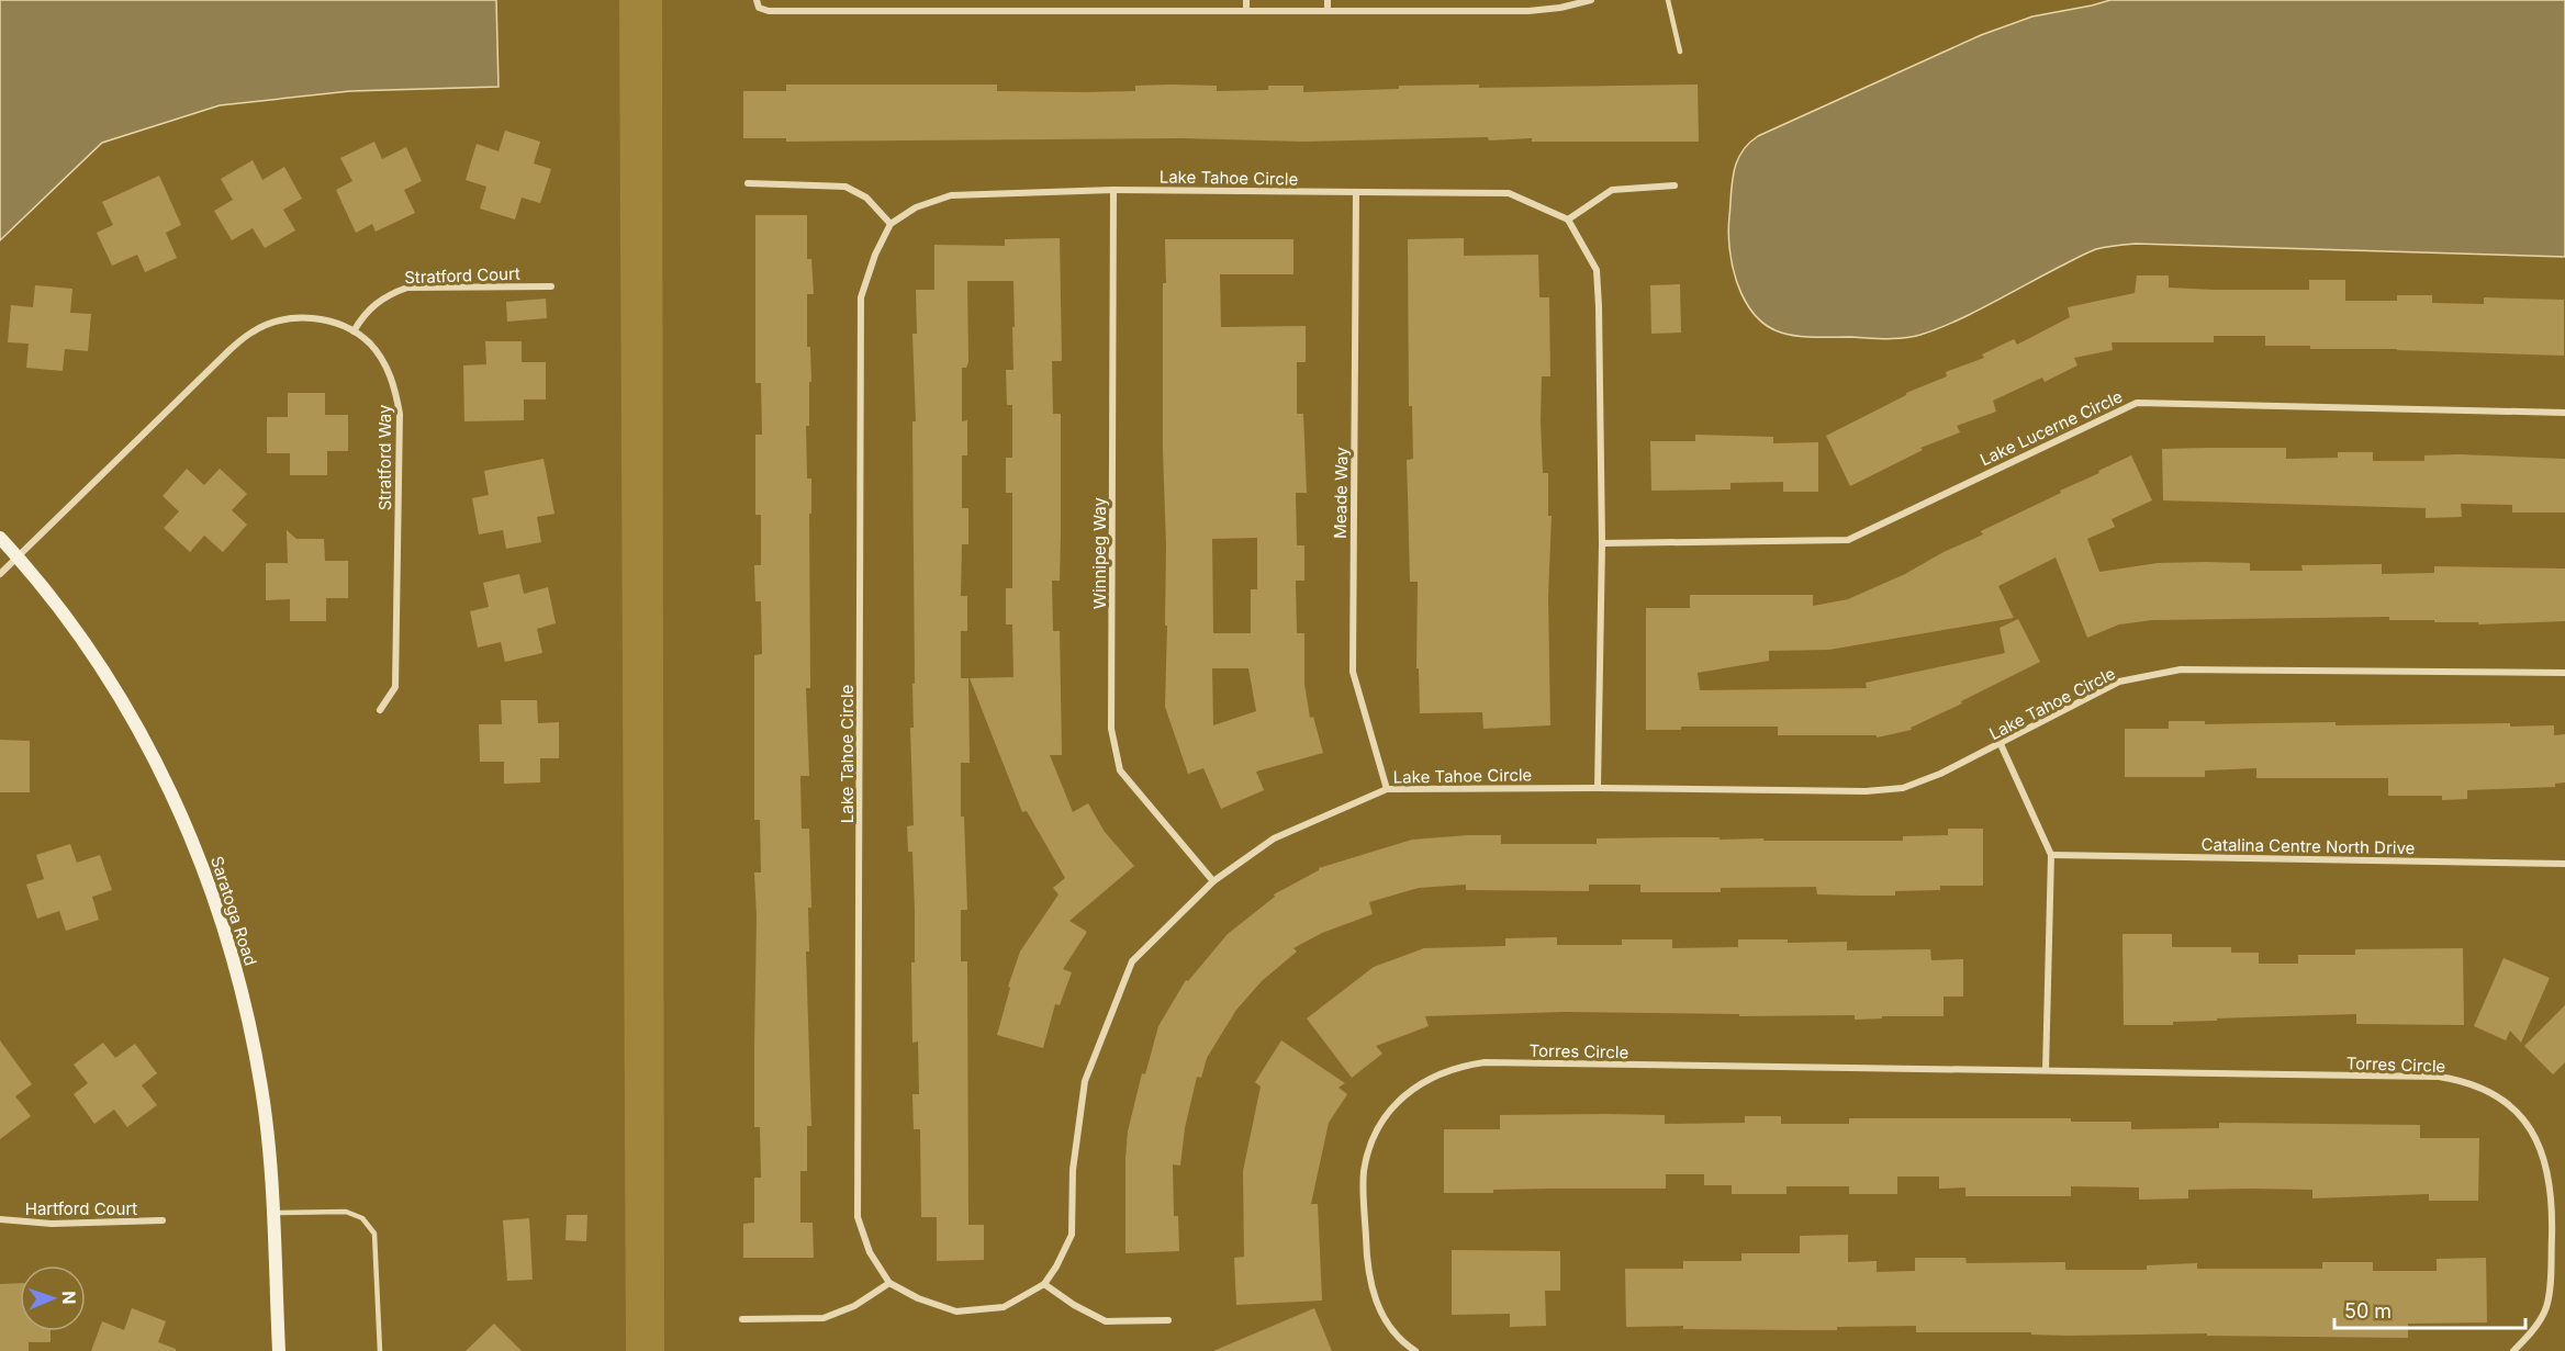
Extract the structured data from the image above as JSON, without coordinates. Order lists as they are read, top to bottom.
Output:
{
  "streets": {
    "street": [
      "Lake Tahoe Circle",
      "Stratford Court",
      "Lake Lucerne Circle",
      "Stratford Way",
      "Meade Way",
      "Winnipeg Way",
      "Catalina Centre North Drive",
      "Saratoga Road",
      "Torres Circle",
      "Hartford Court"
    ]
  },
  "crossings": [
    ["Lake Tahoe Circle", "Meade Way"],
    ["Lake Tahoe Circle", "Winnipeg Way"],
    ["Stratford Court", "Stratford Way"],
    ["Stratford Way", "Saratoga Road"]
  ],
  "scale_bar": "50 m",
  "north": "right"
}
